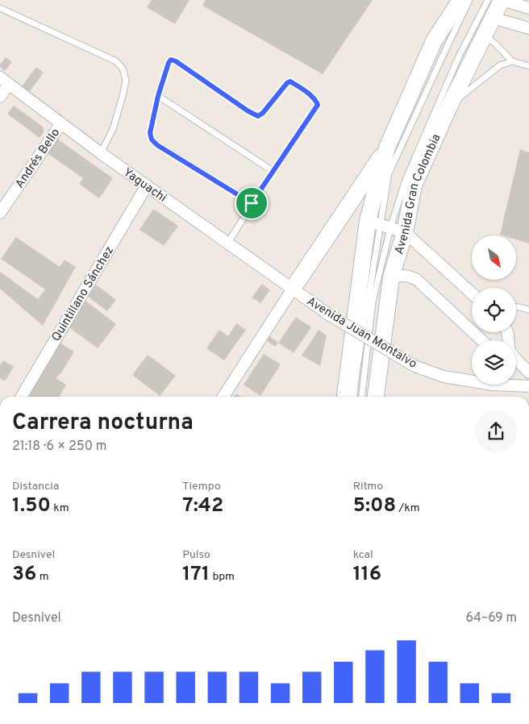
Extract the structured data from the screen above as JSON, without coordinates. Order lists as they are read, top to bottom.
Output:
{
  "streets": {
    "main road": ["Avenida Gran Colombia"],
    "street": [
      "Andrés Bello",
      "Yaguachi",
      "Quintillano Sánchez",
      "Avenida Juan Montalvo"
    ]
  },
  "crossings": [
    ["Andrés Bello", "Yaguachi"],
    ["Yaguachi", "Quintillano Sánchez"],
    ["Yaguachi", "Avenida Juan Montalvo"]
  ],
  "north": "bottom right",
  "page": {
    "heading": ["Carrera nocturna", "21:18 · 6 × 250 m"],
    "stats": [
      ["Distancia", "1.50 km"],
      ["Tiempo", "7:42"],
      ["Ritmo", "5:08 /km"],
      ["Desnivel", "36 m"],
      ["Pulso", "171 bpm"],
      ["kcal", "116"]
    ],
    "chart": ["Desnivel", "64–69 m"]
  }
}
